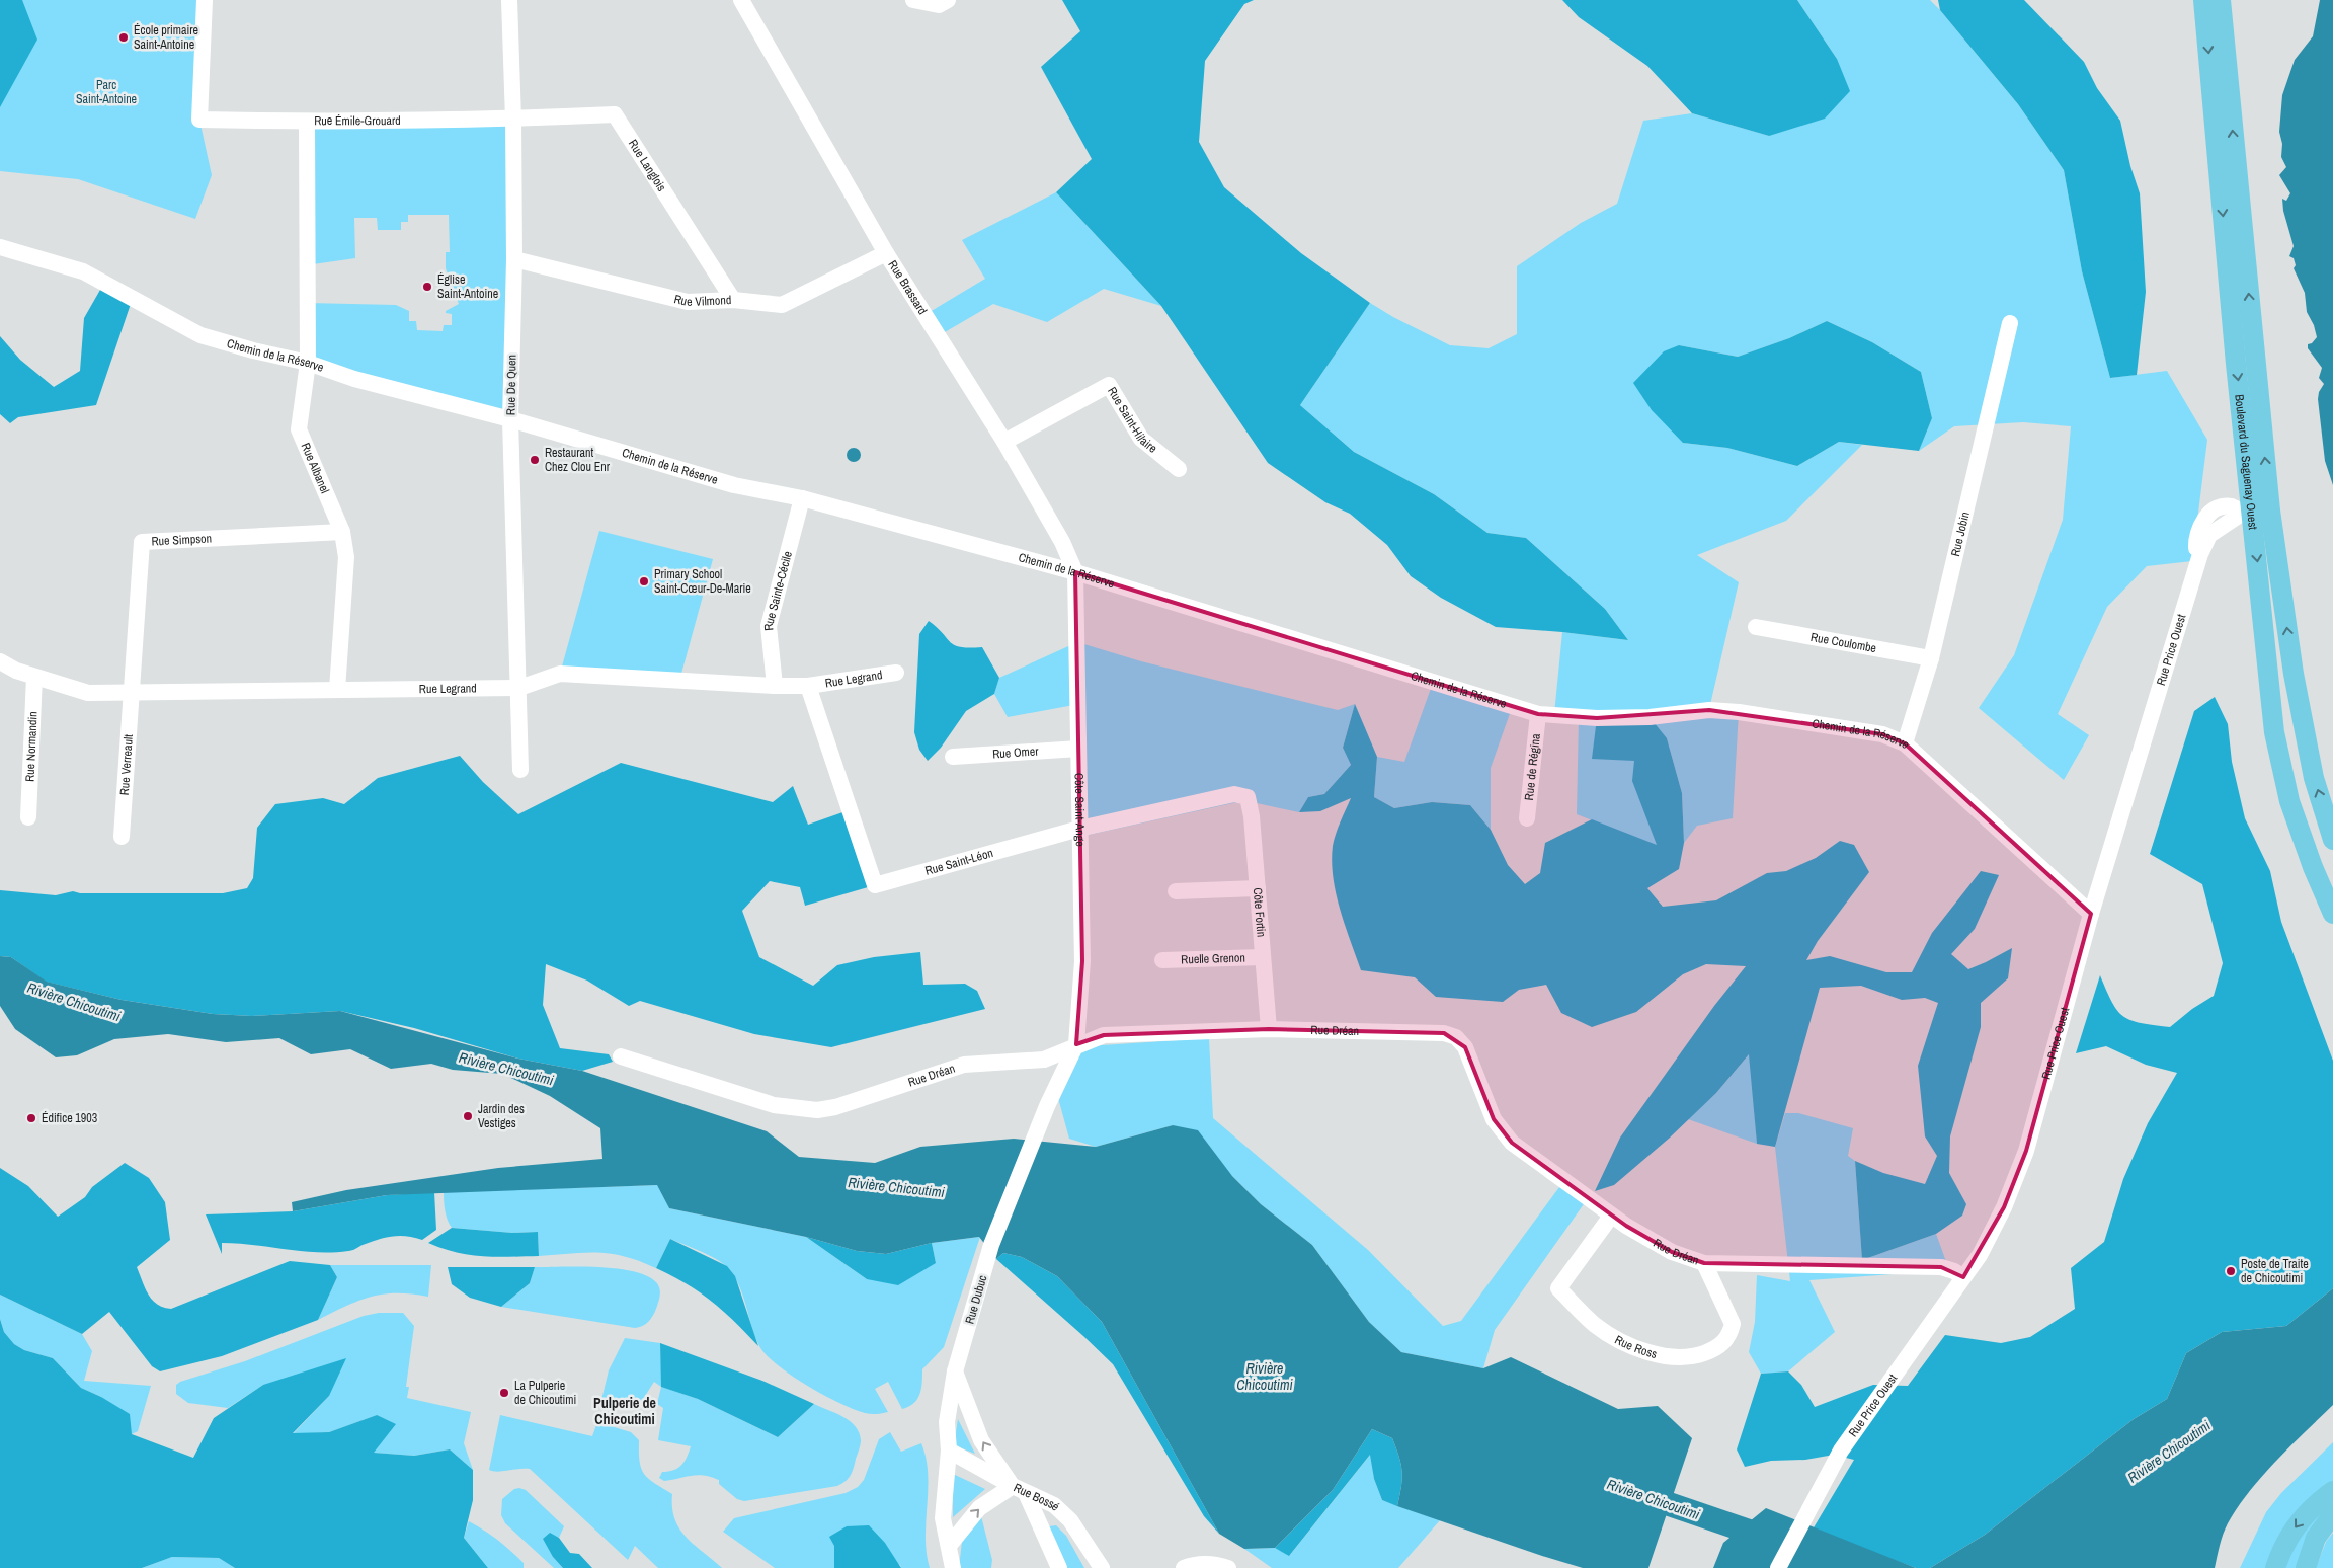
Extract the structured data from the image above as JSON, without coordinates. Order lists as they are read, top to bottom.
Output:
{
  "streets": {
    "main road": ["Boulevard du Saguenay Ouest"],
    "street": [
      "Rue Émile-Grouard",
      "Rue Langlois",
      "Rue Brassard",
      "Rue Vilmond",
      "Chemin de la Réserve",
      "Rue De Quen",
      "Rue Saint-Hilaire",
      "Rue Albanel",
      "Rue Jobin",
      "Rue Simpson",
      "Rue Sainte-Cécile",
      "Rue Coulombe",
      "Rue Price Ouest",
      "Rue Legrand",
      "Rue Normandin",
      "Rue Omer",
      "Rue Verreault",
      "Rue de Régina",
      "Côte Saint-Ange",
      "Rue Saint-Léon",
      "Côte Fortin",
      "Ruelle Grenon",
      "Rue Dréan",
      "Rue Dubuc",
      "Rue Ross",
      "Rue Bossé"
    ]
  },
  "crossings": [
    ["Rue Émile-Grouard", "Rue Langlois"],
    ["Rue Émile-Grouard", "Rue De Quen"],
    ["Rue Émile-Grouard", "Rue Albanel"],
    ["Rue Langlois", "Rue Vilmond"],
    ["Rue Langlois", "Rue De Quen"],
    ["Rue Brassard", "Rue Vilmond"],
    ["Rue Brassard", "Chemin de la Réserve"],
    ["Rue Brassard", "Rue Saint-Hilaire"],
    ["Rue Brassard", "Côte Saint-Ange"],
    ["Rue Vilmond", "Rue De Quen"],
    ["Chemin de la Réserve", "Rue De Quen"],
    ["Chemin de la Réserve", "Rue Albanel"],
    ["Chemin de la Réserve", "Rue Jobin"],
    ["Chemin de la Réserve", "Rue Sainte-Cécile"],
    ["Chemin de la Réserve", "Rue Price Ouest"],
    ["Chemin de la Réserve", "Rue de Régina"],
    ["Chemin de la Réserve", "Côte Saint-Ange"],
    ["Rue De Quen", "Rue Legrand"],
    ["Boulevard du Saguenay Ouest", "Rue Price Ouest"],
    ["Rue Albanel", "Rue Simpson"],
    ["Rue Albanel", "Rue Legrand"],
    ["Rue Jobin", "Rue Coulombe"],
    ["Rue Simpson", "Rue Legrand"],
    ["Rue Simpson", "Rue Verreault"],
    ["Rue Sainte-Cécile", "Rue Legrand"],
    ["Rue Price Ouest", "Rue Dréan"],
    ["Rue Legrand", "Rue Normandin"],
    ["Rue Legrand", "Rue Verreault"],
    ["Rue Legrand", "Rue Saint-Léon"],
    ["Rue Omer", "Côte Saint-Ange"],
    ["Côte Saint-Ange", "Rue Saint-Léon"],
    ["Côte Saint-Ange", "Rue Dréan"],
    ["Côte Saint-Ange", "Rue Dubuc"],
    ["Rue Saint-Léon", "Côte Fortin"],
    ["Côte Fortin", "Ruelle Grenon"],
    ["Côte Fortin", "Rue Dréan"],
    ["Rue Dréan", "Rue Dubuc"],
    ["Rue Dréan", "Rue Ross"],
    ["Rue Dubuc", "Rue Bossé"]
  ],
  "districts": ["Pulperie de Chicoutimi"],
  "water": ["Rivière Chicoutimi"],
  "parks": ["Parc Saint-Antoine"],
  "places": [
    "École primaire Saint-Antoine",
    "Église Saint-Antoine",
    "Restaurant Chez Clou Enr",
    "Primary School Saint-Cœur-De-Marie",
    "Jardin des Vestiges",
    "Édifice 1903",
    "Poste de Traite de Chicoutimi",
    "La Pulperie de Chicoutimi"
  ]
}
